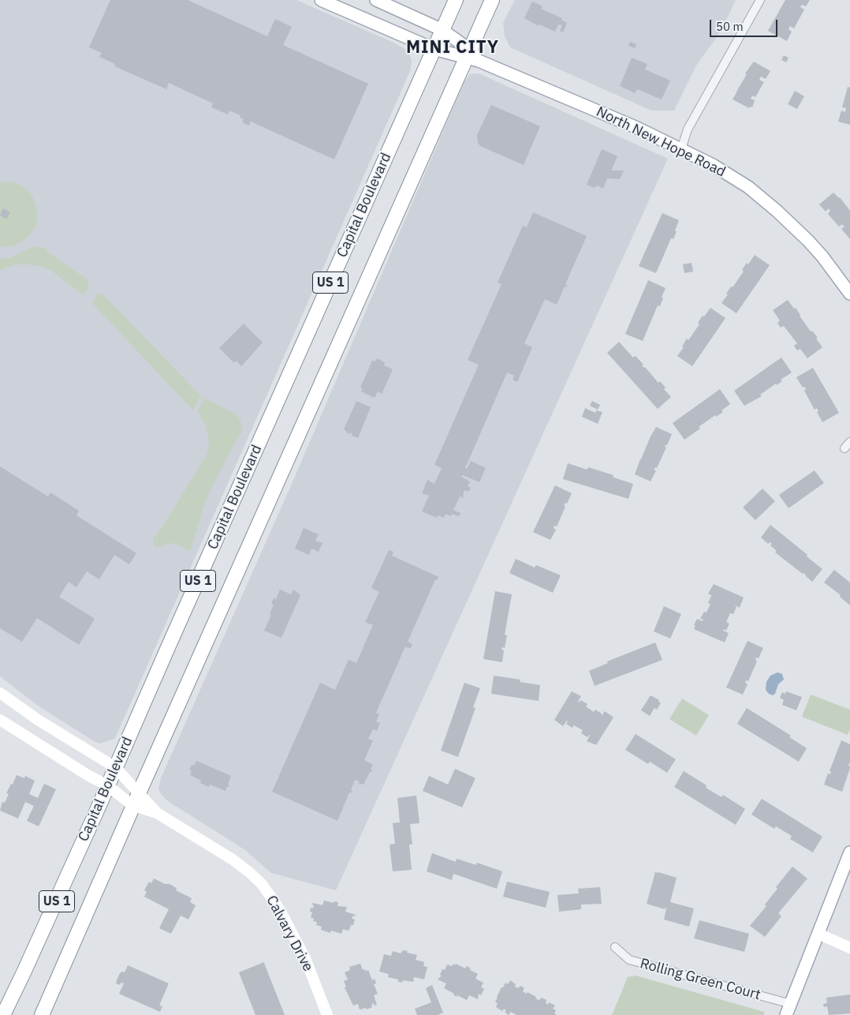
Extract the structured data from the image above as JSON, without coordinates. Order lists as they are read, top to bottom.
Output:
{
  "streets": {
    "highway": ["Capital Boulevard", "US 1"],
    "main road": ["North New Hope Road"],
    "street": ["Calvary Drive", "Rolling Green Court"]
  },
  "crossings": [
    ["North New Hope Road", "Capital Boulevard"],
    ["North New Hope Road", "US 1"],
    ["Capital Boulevard", "Calvary Drive"],
    ["US 1", "Calvary Drive"]
  ],
  "districts": ["MINI CITY"],
  "scale_bar": "50 m"
}
